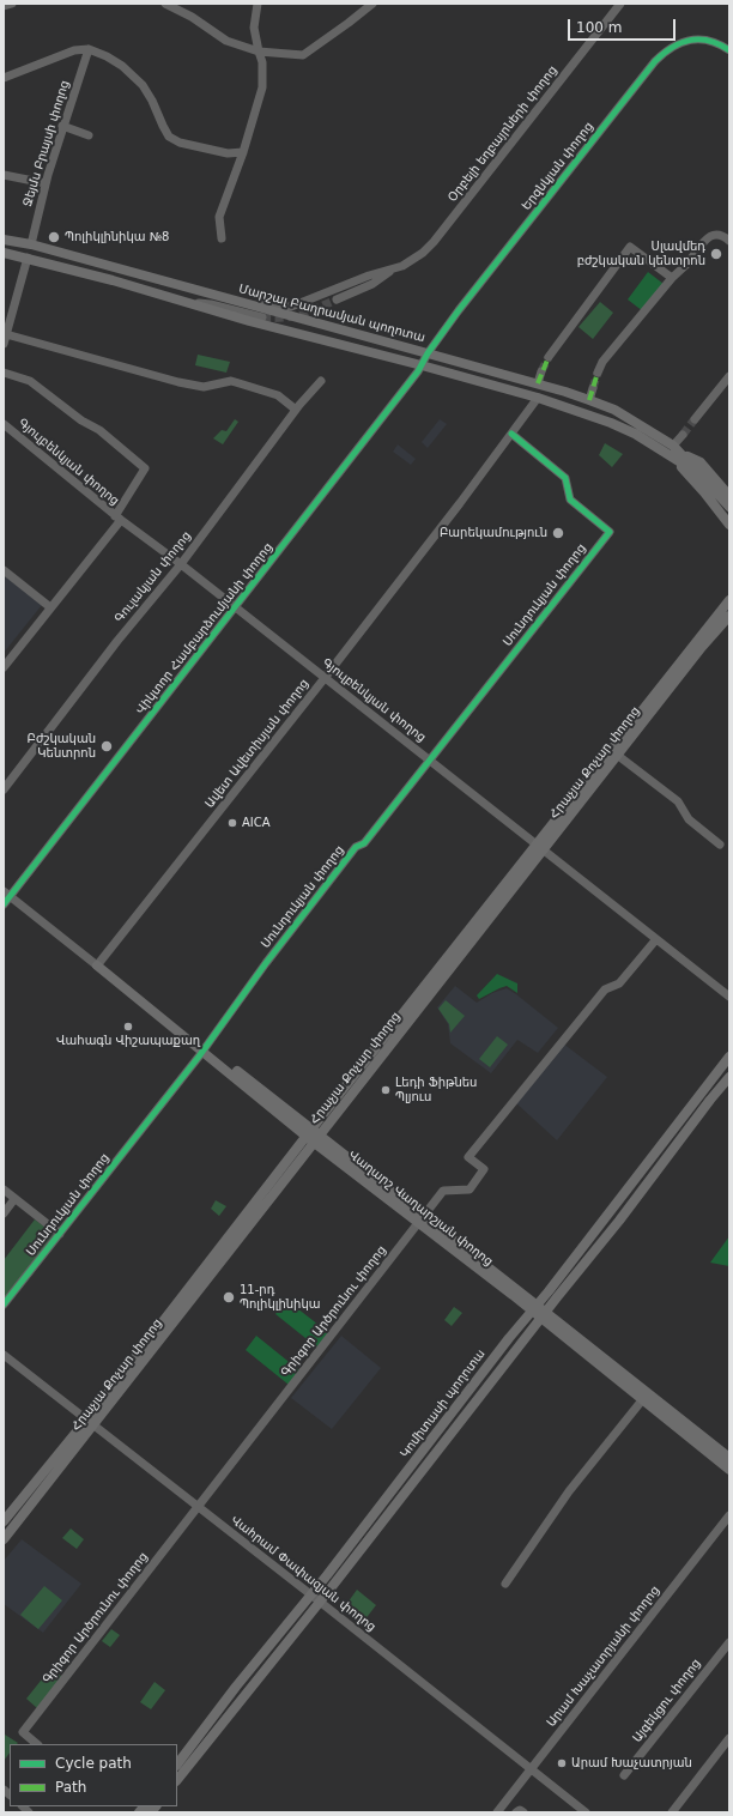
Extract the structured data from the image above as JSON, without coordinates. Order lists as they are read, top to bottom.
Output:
{
  "streets": {
    "main road": [
      "Մարշալ Բաղրամյան պողոտա",
      "Հրաչյա Քոչար փողոց",
      "Վաղարշ Վաղարշյան փողոց",
      "Կոմիտասի պողոտա"
    ],
    "street": [
      "Օրբելի եղբայրների փողոց",
      "Ջեյմս Բրայսի փողոց",
      "Երզնկյան փողոց",
      "Գյուլբենկյան փողոց",
      "Գուլակյան փողոց",
      "Սունդուկյան փողոց",
      "Վիկտոր Համբարձումյանի փողոց",
      "Ավետ Ավետիսյան փողոց",
      "Գրիգոր Արծրունու փողոց",
      "Վահրամ Փափազյան փողոց",
      "Արամ Խաչատրյանի փողոց",
      "Այգեկցու փողոց"
    ]
  },
  "crossings": [
    ["Օրբելի եղբայրների փողոց", "Մարշալ Բաղրամյան պողոտա"],
    ["Ջեյմս Բրայսի փողոց", "Մարշալ Բաղրամյան պողոտա"],
    ["Երզնկյան փողոց", "Մարշալ Բաղրամյան պողոտա"],
    ["Երզնկյան փողոց", "Վիկտոր Համբարձումյանի փողոց"],
    ["Մարշալ Բաղրամյան պողոտա", "Վիկտոր Համբարձումյանի փողոց"],
    ["Մարշալ Բաղրամյան պողոտա", "Ավետ Ավետիսյան փողոց"],
    ["Գյուլբենկյան փողոց", "Գուլակյան փողոց"],
    ["Գյուլբենկյան փողոց", "Սունդուկյան փողոց"],
    ["Գյուլբենկյան փողոց", "Վիկտոր Համբարձումյանի փողոց"],
    ["Գյուլբենկյան փողոց", "Ավետ Ավետիսյան փողոց"],
    ["Գյուլբենկյան փողոց", "Հրաչյա Քոչար փողոց"],
    ["Գյուլբենկյան փողոց", "Գրիգոր Արծրունու փողոց"],
    ["Սունդուկյան փողոց", "Ավետ Ավետիսյան փողոց"],
    ["Սունդուկյան փողոց", "Վաղարշ Վաղարշյան փողոց"],
    ["Վիկտոր Համբարձումյանի փողոց", "Վաղարշ Վաղարշյան փողոց"],
    ["Ավետ Ավետիսյան փողոց", "Վաղարշ Վաղարշյան փողոց"],
    ["Հրաչյա Քոչար փողոց", "Վաղարշ Վաղարշյան փողոց"],
    ["Հրաչյա Քոչար փողոց", "Վահրամ Փափազյան փողոց"],
    ["Վաղարշ Վաղարշյան փողոց", "Գրիգոր Արծրունու փողոց"],
    ["Վաղարշ Վաղարշյան փողոց", "Կոմիտասի պողոտա"],
    ["Գրիգոր Արծրունու փողոց", "Վահրամ Փափազյան փողոց"],
    ["Կոմիտասի պողոտա", "Վահրամ Փափազյան փողոց"],
    ["Վահրամ Փափազյան փողոց", "Արամ Խաչատրյանի փողոց"]
  ],
  "places": [
    "Պոլիկլինիկա №8",
    "Սլավմեդ բժշկական կենտրոն",
    "Բարեկամություն",
    "Բժշկական Կենտրոն",
    "AICA",
    "Վահագն Վիշապաքաղ",
    "Լեդի Ֆիթնես Պլյուս",
    "11-րդ Պոլիկլինիկա",
    "Արամ Խաչատրյան"
  ],
  "legend": ["Cycle path", "Path"],
  "scale_bar": "100 m"
}
